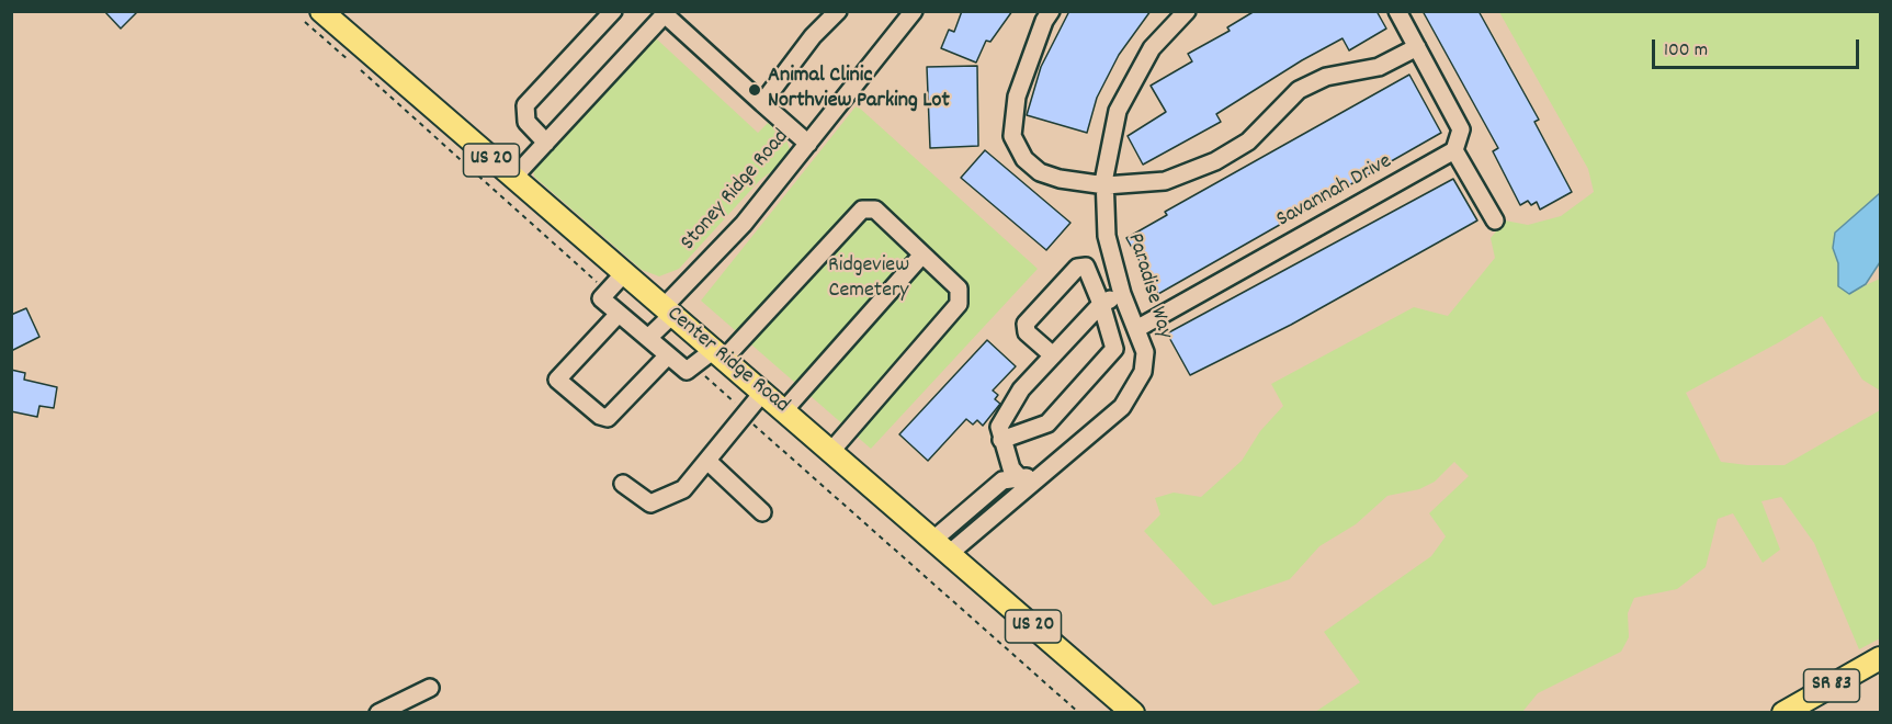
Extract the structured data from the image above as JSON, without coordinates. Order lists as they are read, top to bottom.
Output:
{
  "streets": {
    "main road": ["US 20", "Center Ridge Road", "SR 83"],
    "street": ["Stoney Ridge Road", "Savannah Drive", "Paradise Way"]
  },
  "crossings": [
    ["Stoney Ridge Road", "Center Ridge Road"],
    ["Savannah Drive", "Paradise Way"],
    ["Paradise Way", "Center Ridge Road"]
  ],
  "parks": ["Ridgeview Cemetery"],
  "places": ["Animal Clinic Northview Parking Lot"],
  "scale_bar": "100 m"
}
